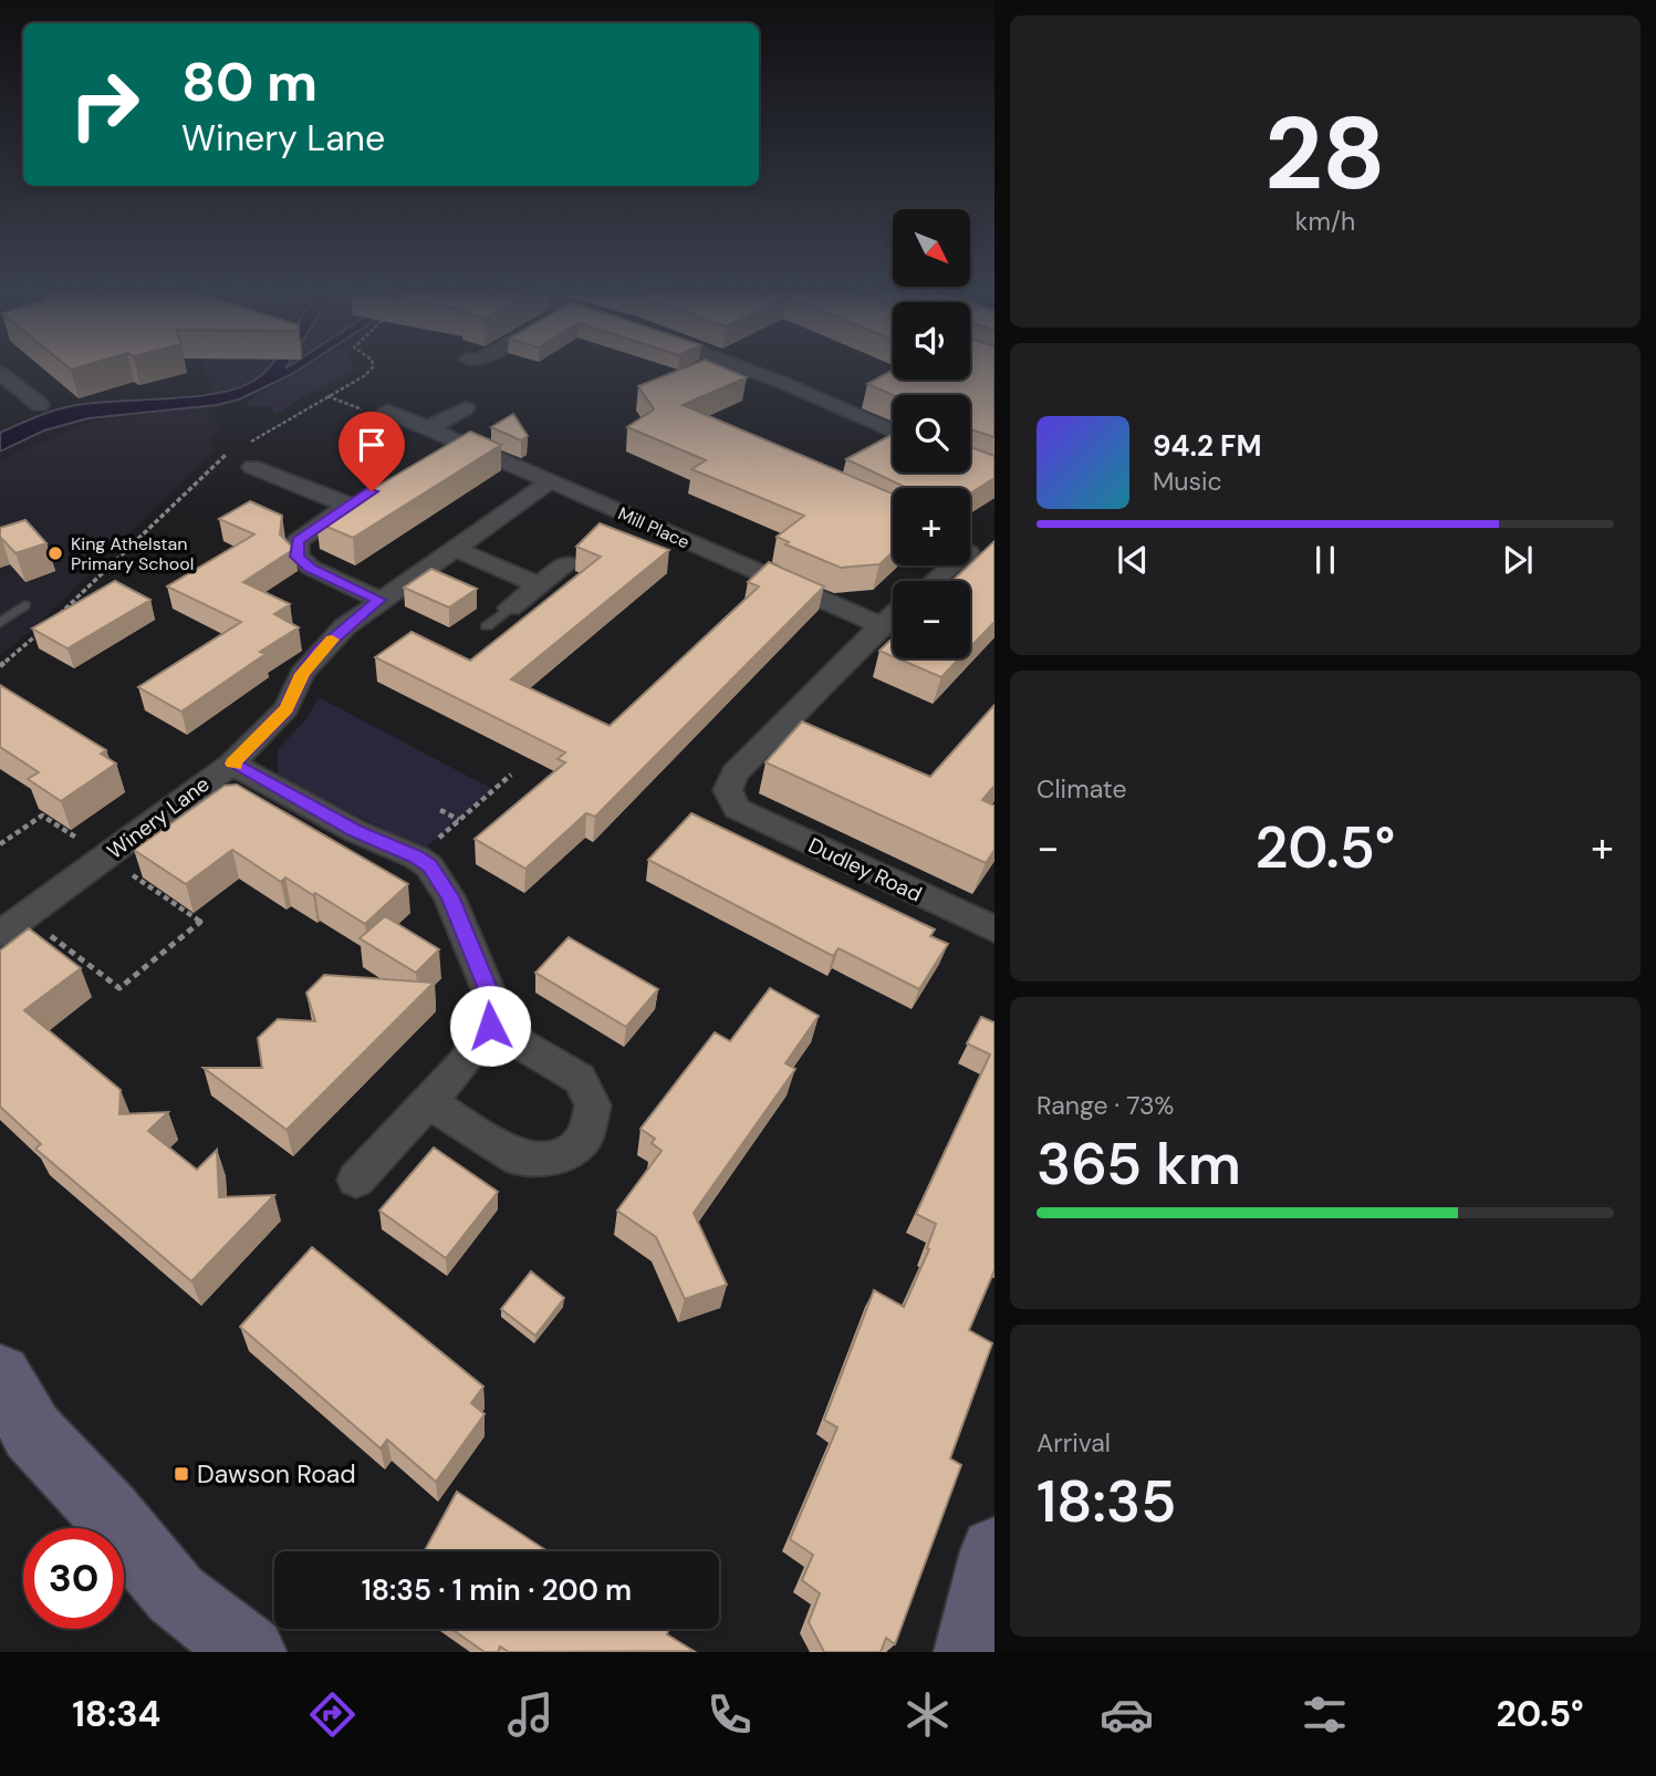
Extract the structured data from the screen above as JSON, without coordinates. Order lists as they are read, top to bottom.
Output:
{
  "streets": {
    "street": ["Mill Place", "Winery Lane", "Dudley Road"]
  },
  "crossings": [
    ["Mill Place", "Winery Lane"],
    ["Mill Place", "Dudley Road"]
  ],
  "places": {
    "other": ["King Athelstan Primary School"],
    "transit": ["Dawson Road"]
  },
  "north": "bottom right",
  "page": {
    "tile": [
      ["28", "km/h"],
      "Climate",
      ["Range · 73%", "365 km"],
      ["Arrival", "18:35"]
    ],
    "turn": ["80 m", "Winery Lane"],
    "map_buttons": ["+", "−"],
    "song": ["94.2 FM", "Music"],
    "heat": ["−", "20.5°", "+"],
    "limit": "30",
    "trip": "18:35 · 1 min · 200 m",
    "tabs": ["18:34", "20.5°"]
  }
}
